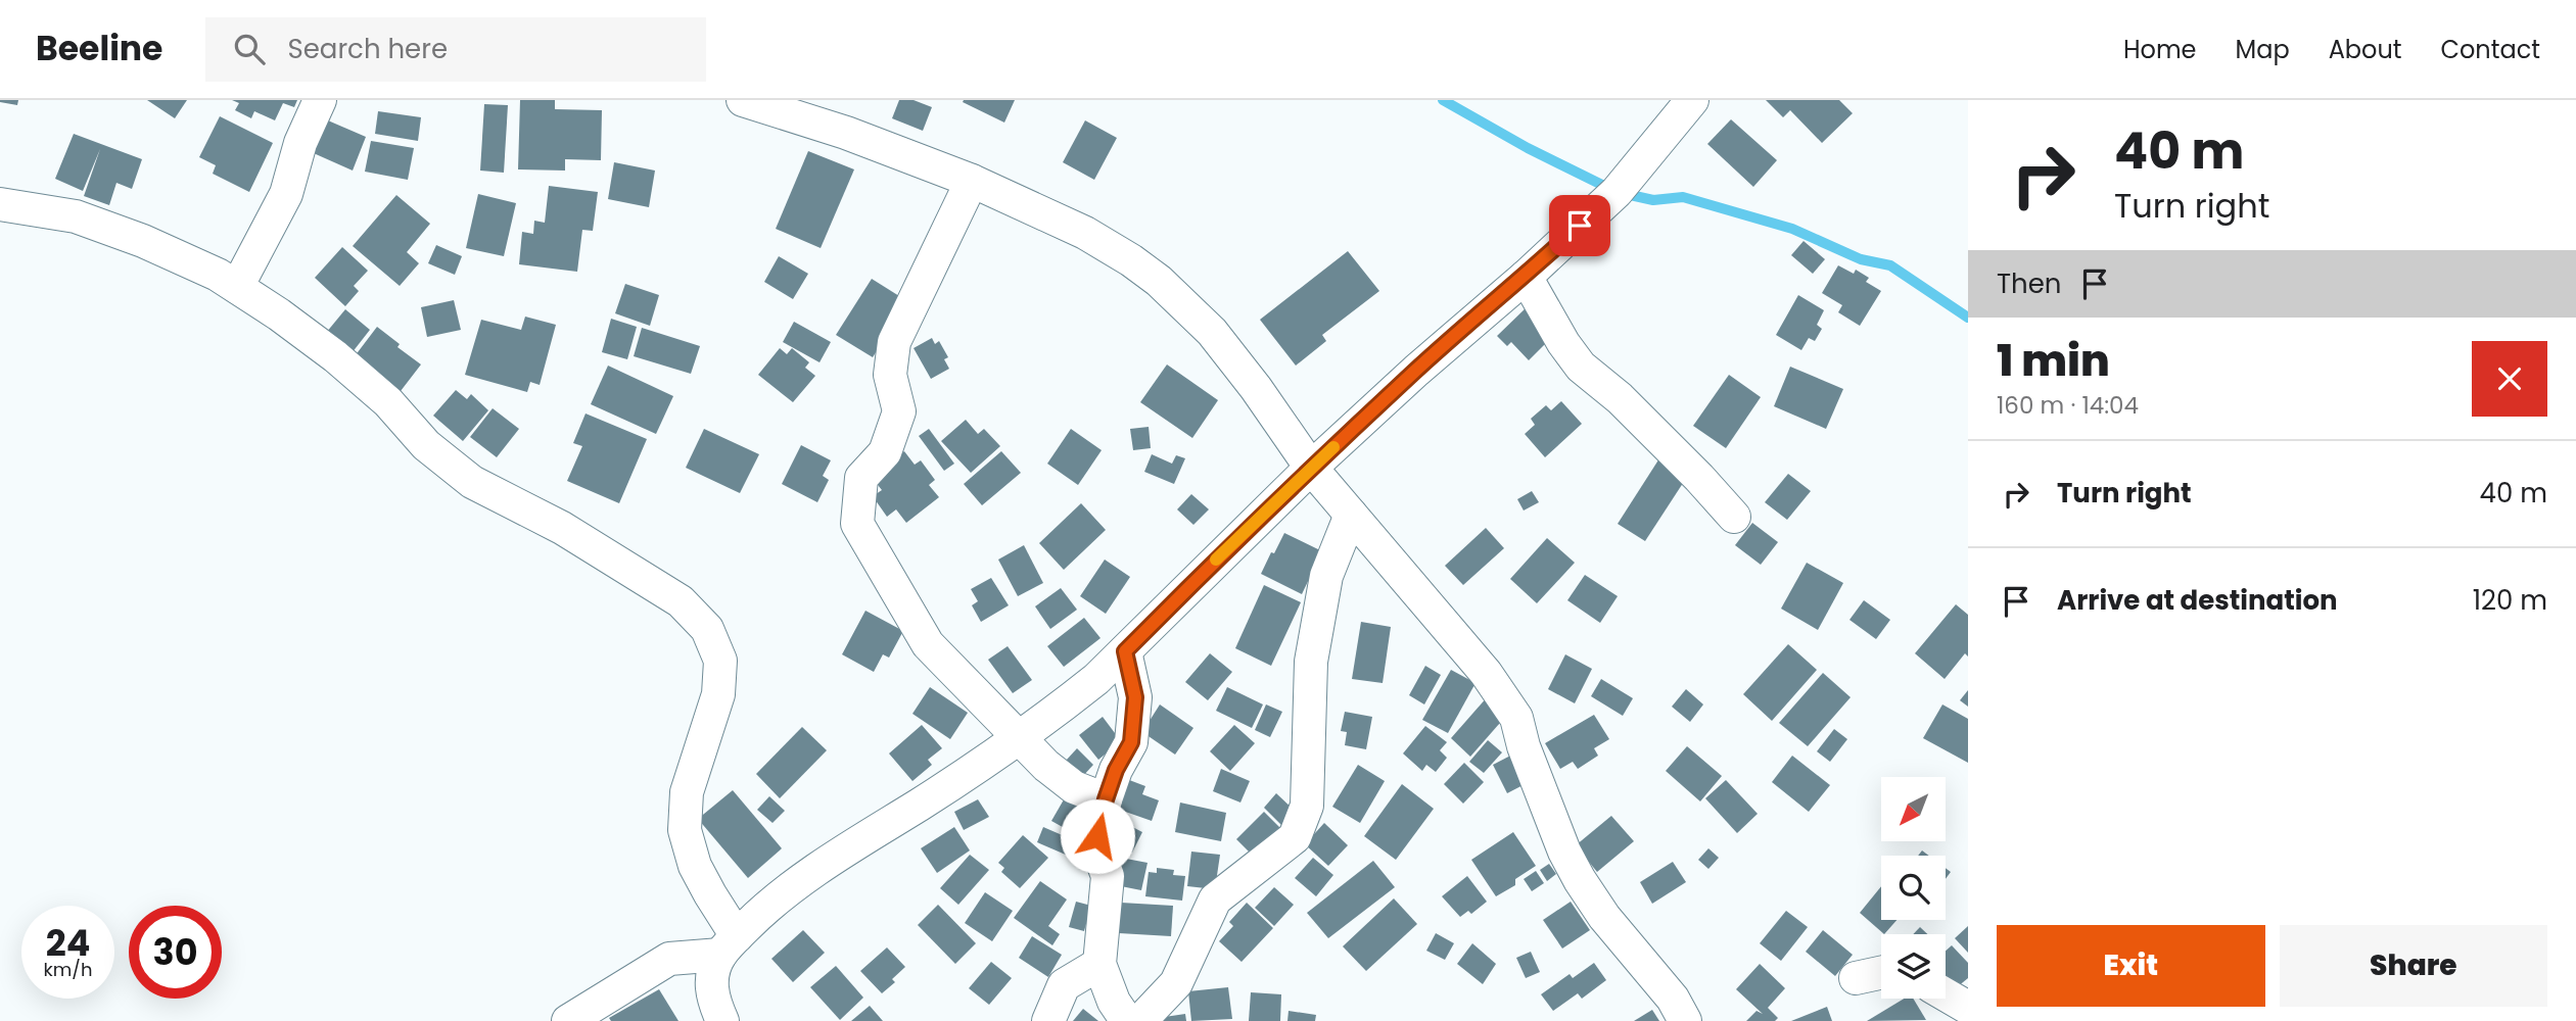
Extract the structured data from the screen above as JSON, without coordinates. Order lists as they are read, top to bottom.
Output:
{
  "north": "bottom left",
  "page": {
    "header": "Beeline",
    "search": "Search here",
    "nav": [
      "Home",
      "Map",
      "About",
      "Contact"
    ],
    "turn": ["40 m", "Turn right"],
    "then": "Then",
    "heading": ["1 min", "160 m · 14:04"],
    "list": [
      {
        "name": "Turn right",
        "value": "40 m"
      },
      {
        "name": "Arrive at destination",
        "value": "120 m"
      }
    ],
    "speed": "24 km/h",
    "limit": "30",
    "buttons": ["Exit", "Share"]
  }
}
